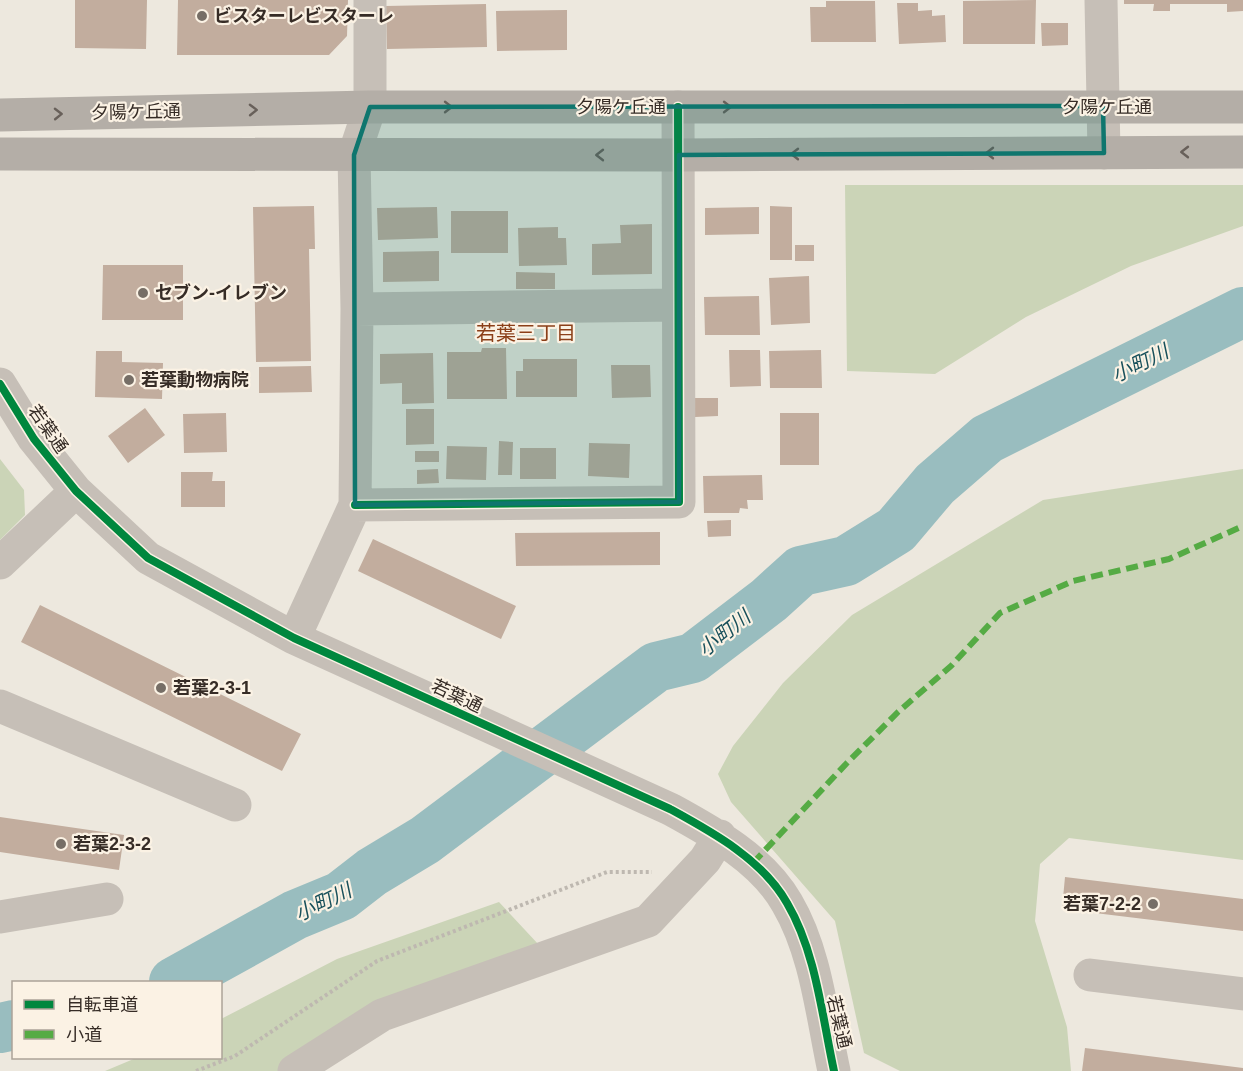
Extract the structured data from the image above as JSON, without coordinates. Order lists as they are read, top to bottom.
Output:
{
  "streets": {
    "main road": ["夕陽ケ丘通"],
    "street": ["若葉通"]
  },
  "districts": ["若葉三丁目"],
  "water": ["小町川"],
  "places": [
    "ビスターレビスターレ",
    "セブン-イレブン",
    "若葉動物病院",
    "若葉2-3-1",
    "若葉2-3-2",
    "若葉7-2-2"
  ],
  "legend": ["自転車道", "小道"]
}
